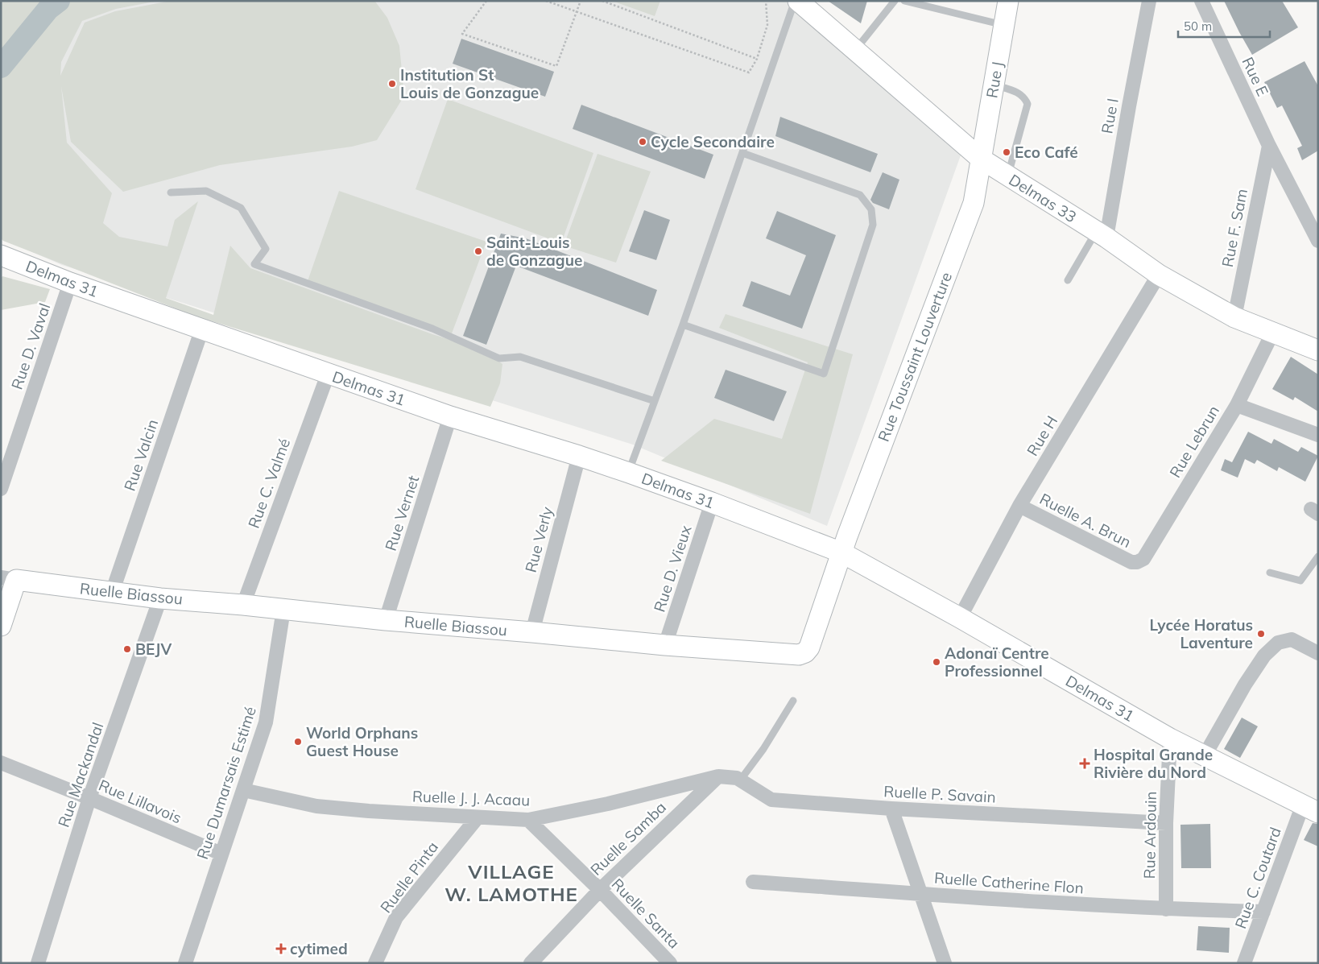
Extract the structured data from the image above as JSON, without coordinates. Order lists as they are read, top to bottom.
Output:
{
  "streets": {
    "street": [
      "Rue E",
      "Rue J",
      "Rue I",
      "Delmas 33",
      "Rue F. Sam",
      "Delmas 31",
      "Rue D. Vaval",
      "Rue Toussaint Louverture",
      "Rue H",
      "Rue Lebrun",
      "Rue Valcin",
      "Rue C. Valmé",
      "Rue Vernet",
      "Ruelle A. Brun",
      "Rue Verly",
      "Rue D. Vieux",
      "Ruelle Biassou",
      "Rue Mackandal",
      "Rue Dumarsais Estimé",
      "Ruelle P. Savain",
      "Ruelle J. J. Acaau",
      "Rue Lillavois",
      "Rue Ardouin",
      "Ruelle Samba",
      "Ruelle Pinta",
      "Rue C. Coutard",
      "Ruelle Catherine Flon",
      "Ruelle Santa"
    ]
  },
  "crossings": [
    ["Rue E", "Rue F. Sam"],
    ["Rue J", "Delmas 33"],
    ["Rue J", "Rue Toussaint Louverture"],
    ["Rue I", "Delmas 33"],
    ["Delmas 33", "Rue F. Sam"],
    ["Delmas 33", "Rue Toussaint Louverture"],
    ["Delmas 33", "Rue H"],
    ["Delmas 33", "Rue Lebrun"],
    ["Delmas 31", "Rue D. Vaval"],
    ["Delmas 31", "Rue Toussaint Louverture"],
    ["Delmas 31", "Rue H"],
    ["Delmas 31", "Rue Valcin"],
    ["Delmas 31", "Rue C. Valmé"],
    ["Delmas 31", "Rue Vernet"],
    ["Delmas 31", "Rue Verly"],
    ["Delmas 31", "Rue D. Vieux"],
    ["Delmas 31", "Ruelle Biassou"],
    ["Delmas 31", "Rue Ardouin"],
    ["Delmas 31", "Rue C. Coutard"],
    ["Rue Toussaint Louverture", "Ruelle Biassou"],
    ["Rue H", "Ruelle A. Brun"],
    ["Rue Lebrun", "Ruelle A. Brun"],
    ["Rue Valcin", "Ruelle Biassou"],
    ["Rue C. Valmé", "Ruelle Biassou"],
    ["Rue Vernet", "Ruelle Biassou"],
    ["Rue Verly", "Ruelle Biassou"],
    ["Rue D. Vieux", "Ruelle Biassou"],
    ["Ruelle Biassou", "Rue Mackandal"],
    ["Ruelle Biassou", "Rue Dumarsais Estimé"],
    ["Rue Mackandal", "Rue Lillavois"],
    ["Rue Dumarsais Estimé", "Ruelle J. J. Acaau"],
    ["Rue Dumarsais Estimé", "Rue Lillavois"],
    ["Ruelle P. Savain", "Ruelle J. J. Acaau"],
    ["Ruelle P. Savain", "Rue Ardouin"],
    ["Ruelle P. Savain", "Ruelle Samba"],
    ["Ruelle J. J. Acaau", "Ruelle Samba"],
    ["Ruelle J. J. Acaau", "Ruelle Pinta"],
    ["Ruelle J. J. Acaau", "Ruelle Santa"],
    ["Rue Ardouin", "Ruelle Catherine Flon"],
    ["Ruelle Samba", "Ruelle Santa"],
    ["Rue C. Coutard", "Ruelle Catherine Flon"]
  ],
  "districts": ["VILLAGE W. LAMOTHE"],
  "places": {
    "other": [
      "Institution St Louis de Gonzague",
      "Cycle Secondaire",
      "Eco Café",
      "Saint-Louis de Gonzague",
      "Lycée Horatus Laventure",
      "BEJV",
      "Adonaï Centre Professionnel",
      "World Orphans Guest House"
    ],
    "health": ["Hospital Grande Rivière du Nord", "cytimed"]
  },
  "scale_bar": "50 m"
}
